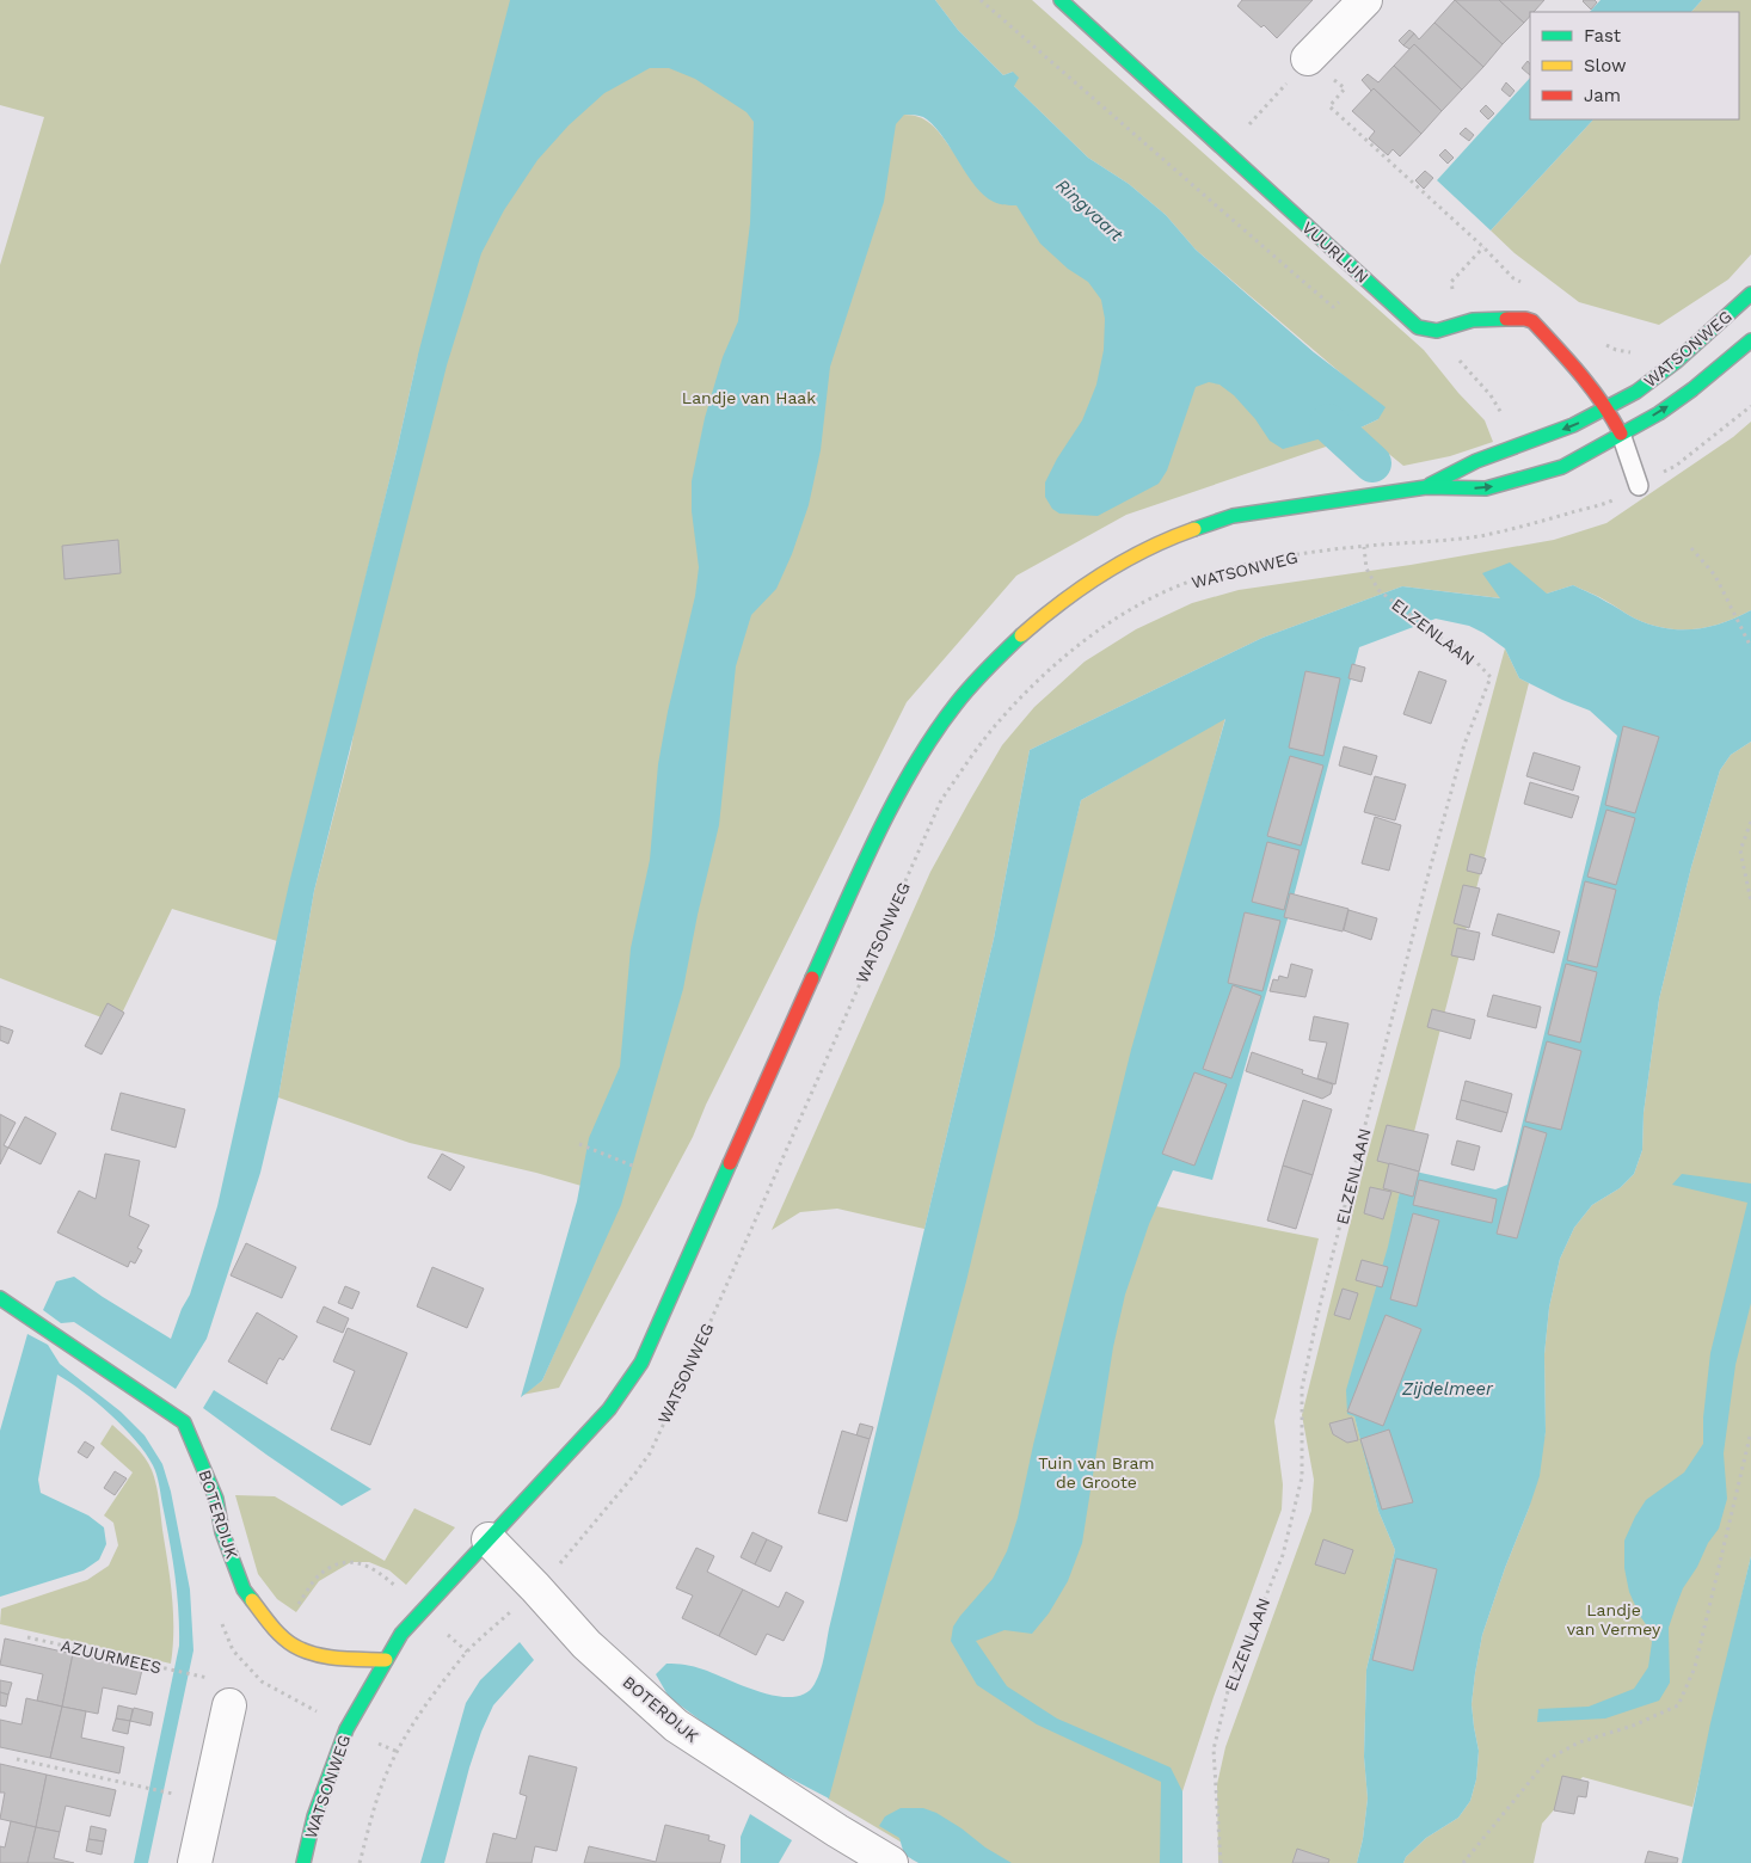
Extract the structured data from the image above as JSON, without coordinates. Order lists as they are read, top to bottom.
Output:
{
  "streets": {
    "street": ["VUURLIJN", "WATSONWEG", "BOTERDIJK"],
    "path": ["ELZENLAAN", "AZUURMEES"]
  },
  "crossings": [
    ["VUURLIJN", "WATSONWEG"],
    ["WATSONWEG", "ELZENLAAN"],
    ["WATSONWEG", "BOTERDIJK"]
  ],
  "water": ["Ringvaart", "Zijdelmeer"],
  "parks": ["Landje van Haak", "Tuin van Bram de Groote", "Landje van Vermey"],
  "legend": ["Fast", "Slow", "Jam"]
}
